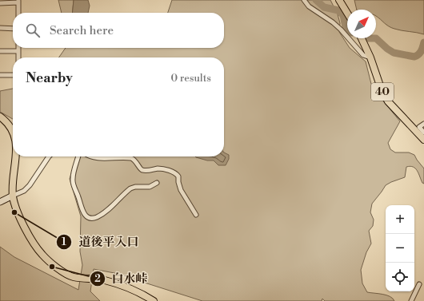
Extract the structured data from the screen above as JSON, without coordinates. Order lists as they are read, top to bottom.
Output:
{
  "streets": {
    "main road": ["40"]
  },
  "places": ["道後平入口", "白水峠"],
  "north": "top right",
  "page": {
    "search": "Search here",
    "heading": ["Nearby", "0 results"],
    "map_buttons": ["+", "−"]
  }
}
